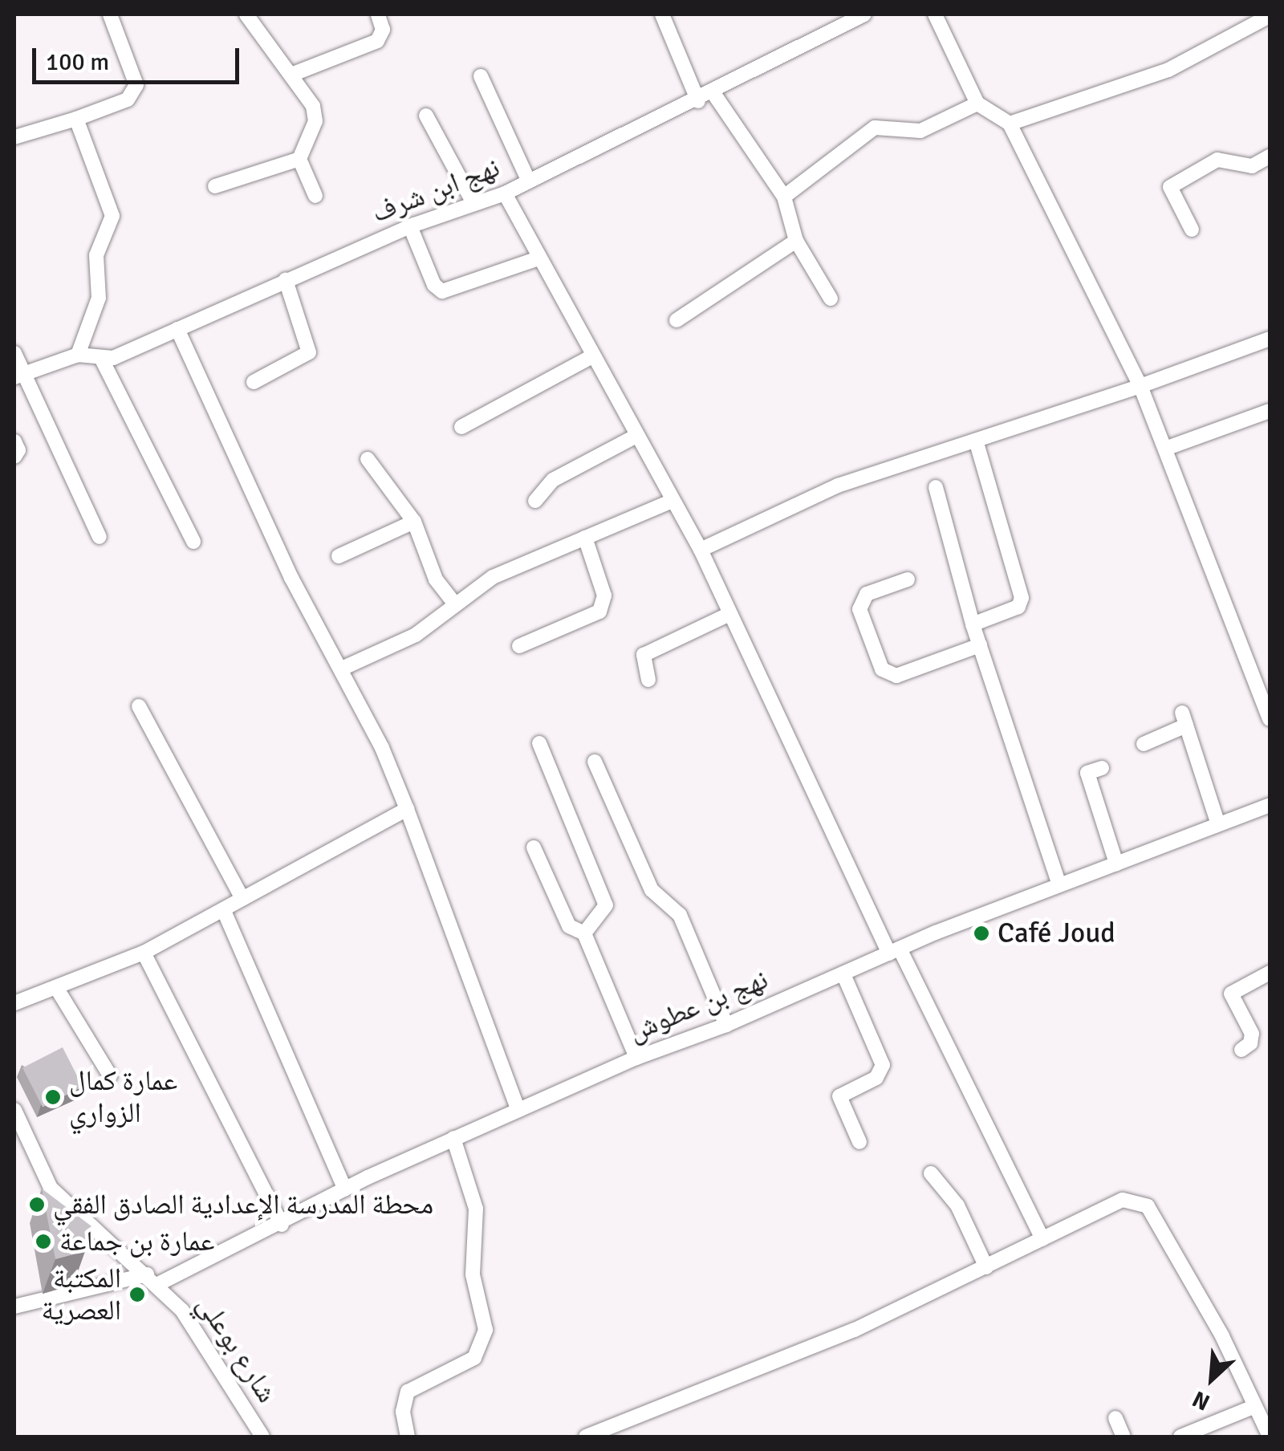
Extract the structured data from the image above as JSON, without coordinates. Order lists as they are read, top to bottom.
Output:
{
  "streets": {
    "street": ["نهج ابن شرف", "نهج بن عطوش", "شارع بوعلي"]
  },
  "crossings": [
    ["نهج بن عطوش", "شارع بوعلي"]
  ],
  "places": [
    "Café Joud",
    "عمارة كمال الزواري",
    "محطة المدرسة الإعدادية الصادق الفقي",
    "عمارة بن جماعة",
    "المكتبة العصرية"
  ],
  "scale_bar": "100 m",
  "north": "bottom left"
}
